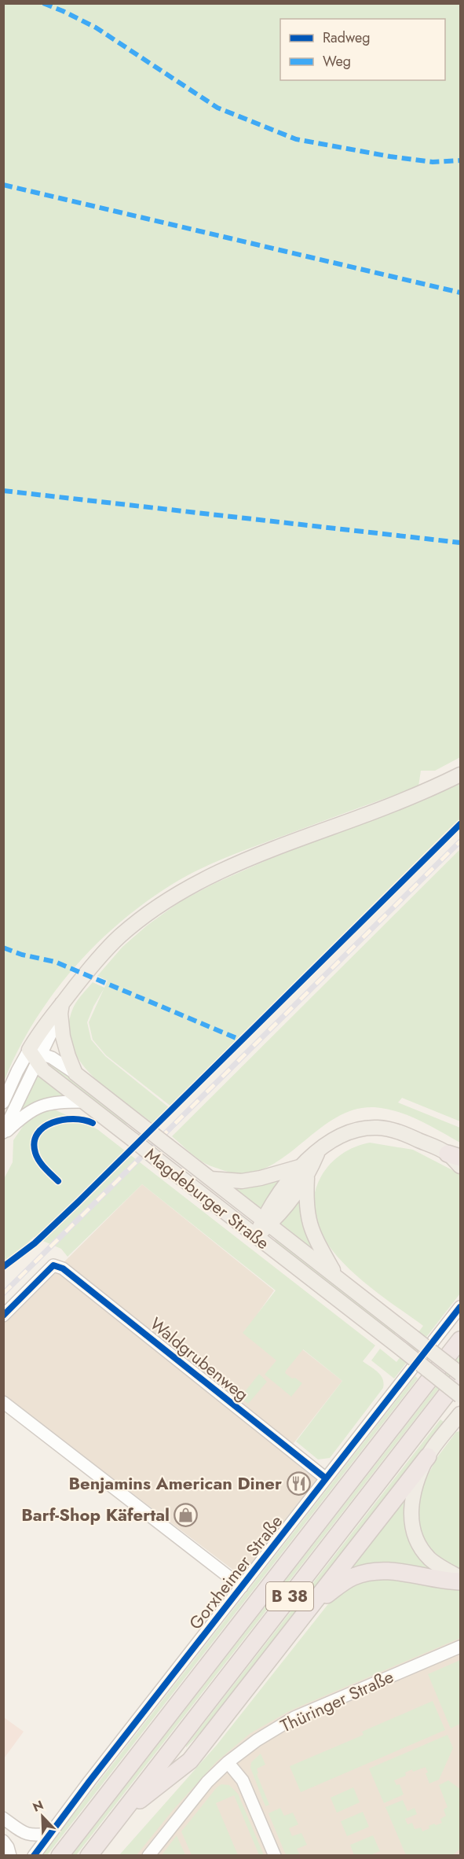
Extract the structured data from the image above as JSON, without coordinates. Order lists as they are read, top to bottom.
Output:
{
  "streets": {
    "highway": ["B 38"],
    "main road": ["Magdeburger Straße"],
    "street": ["Waldgrubenweg", "Gorxheimer Straße", "Thüringer Straße"]
  },
  "crossings": [
    ["Magdeburger Straße", "B 38"],
    ["Waldgrubenweg", "Gorxheimer Straße"]
  ],
  "places": {
    "restaurant": ["Benjamins American Diner"],
    "shop": ["Barf-Shop Käfertal"]
  },
  "legend": ["Radweg", "Weg"],
  "north": "top left"
}
